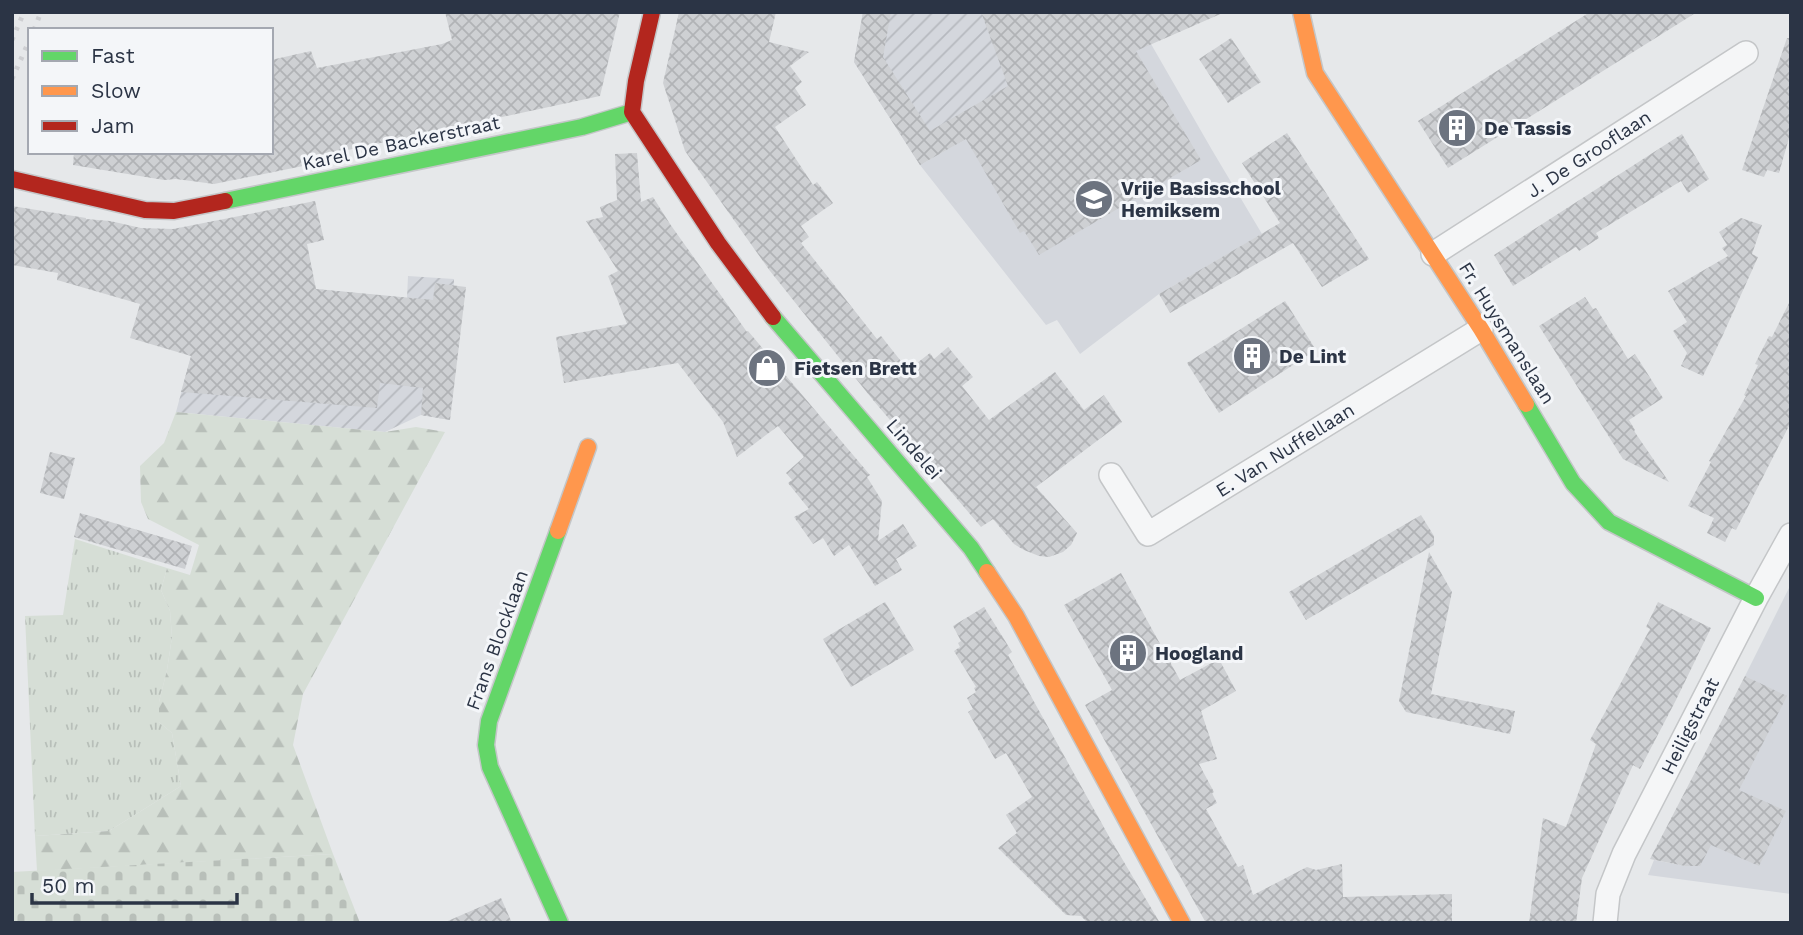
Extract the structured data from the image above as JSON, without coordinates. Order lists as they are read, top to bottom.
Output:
{
  "streets": {
    "street": [
      "Karel De Backerstraat",
      "J. De Grooflaan",
      "Fr. Huysmanslaan",
      "Lindelei",
      "E. Van Nuffellaan",
      "Frans Blocklaan",
      "Heiligstraat"
    ]
  },
  "crossings": [
    ["Karel De Backerstraat", "Lindelei"],
    ["J. De Grooflaan", "Fr. Huysmanslaan"],
    ["Fr. Huysmanslaan", "E. Van Nuffellaan"],
    ["Fr. Huysmanslaan", "Heiligstraat"]
  ],
  "places": {
    "building": ["De Tassis", "De Lint", "Hoogland"],
    "school or university": ["Vrije Basisschool Hemiksem"],
    "shop": ["Fietsen Brett"]
  },
  "legend": ["Fast", "Slow", "Jam"],
  "scale_bar": "50 m"
}
